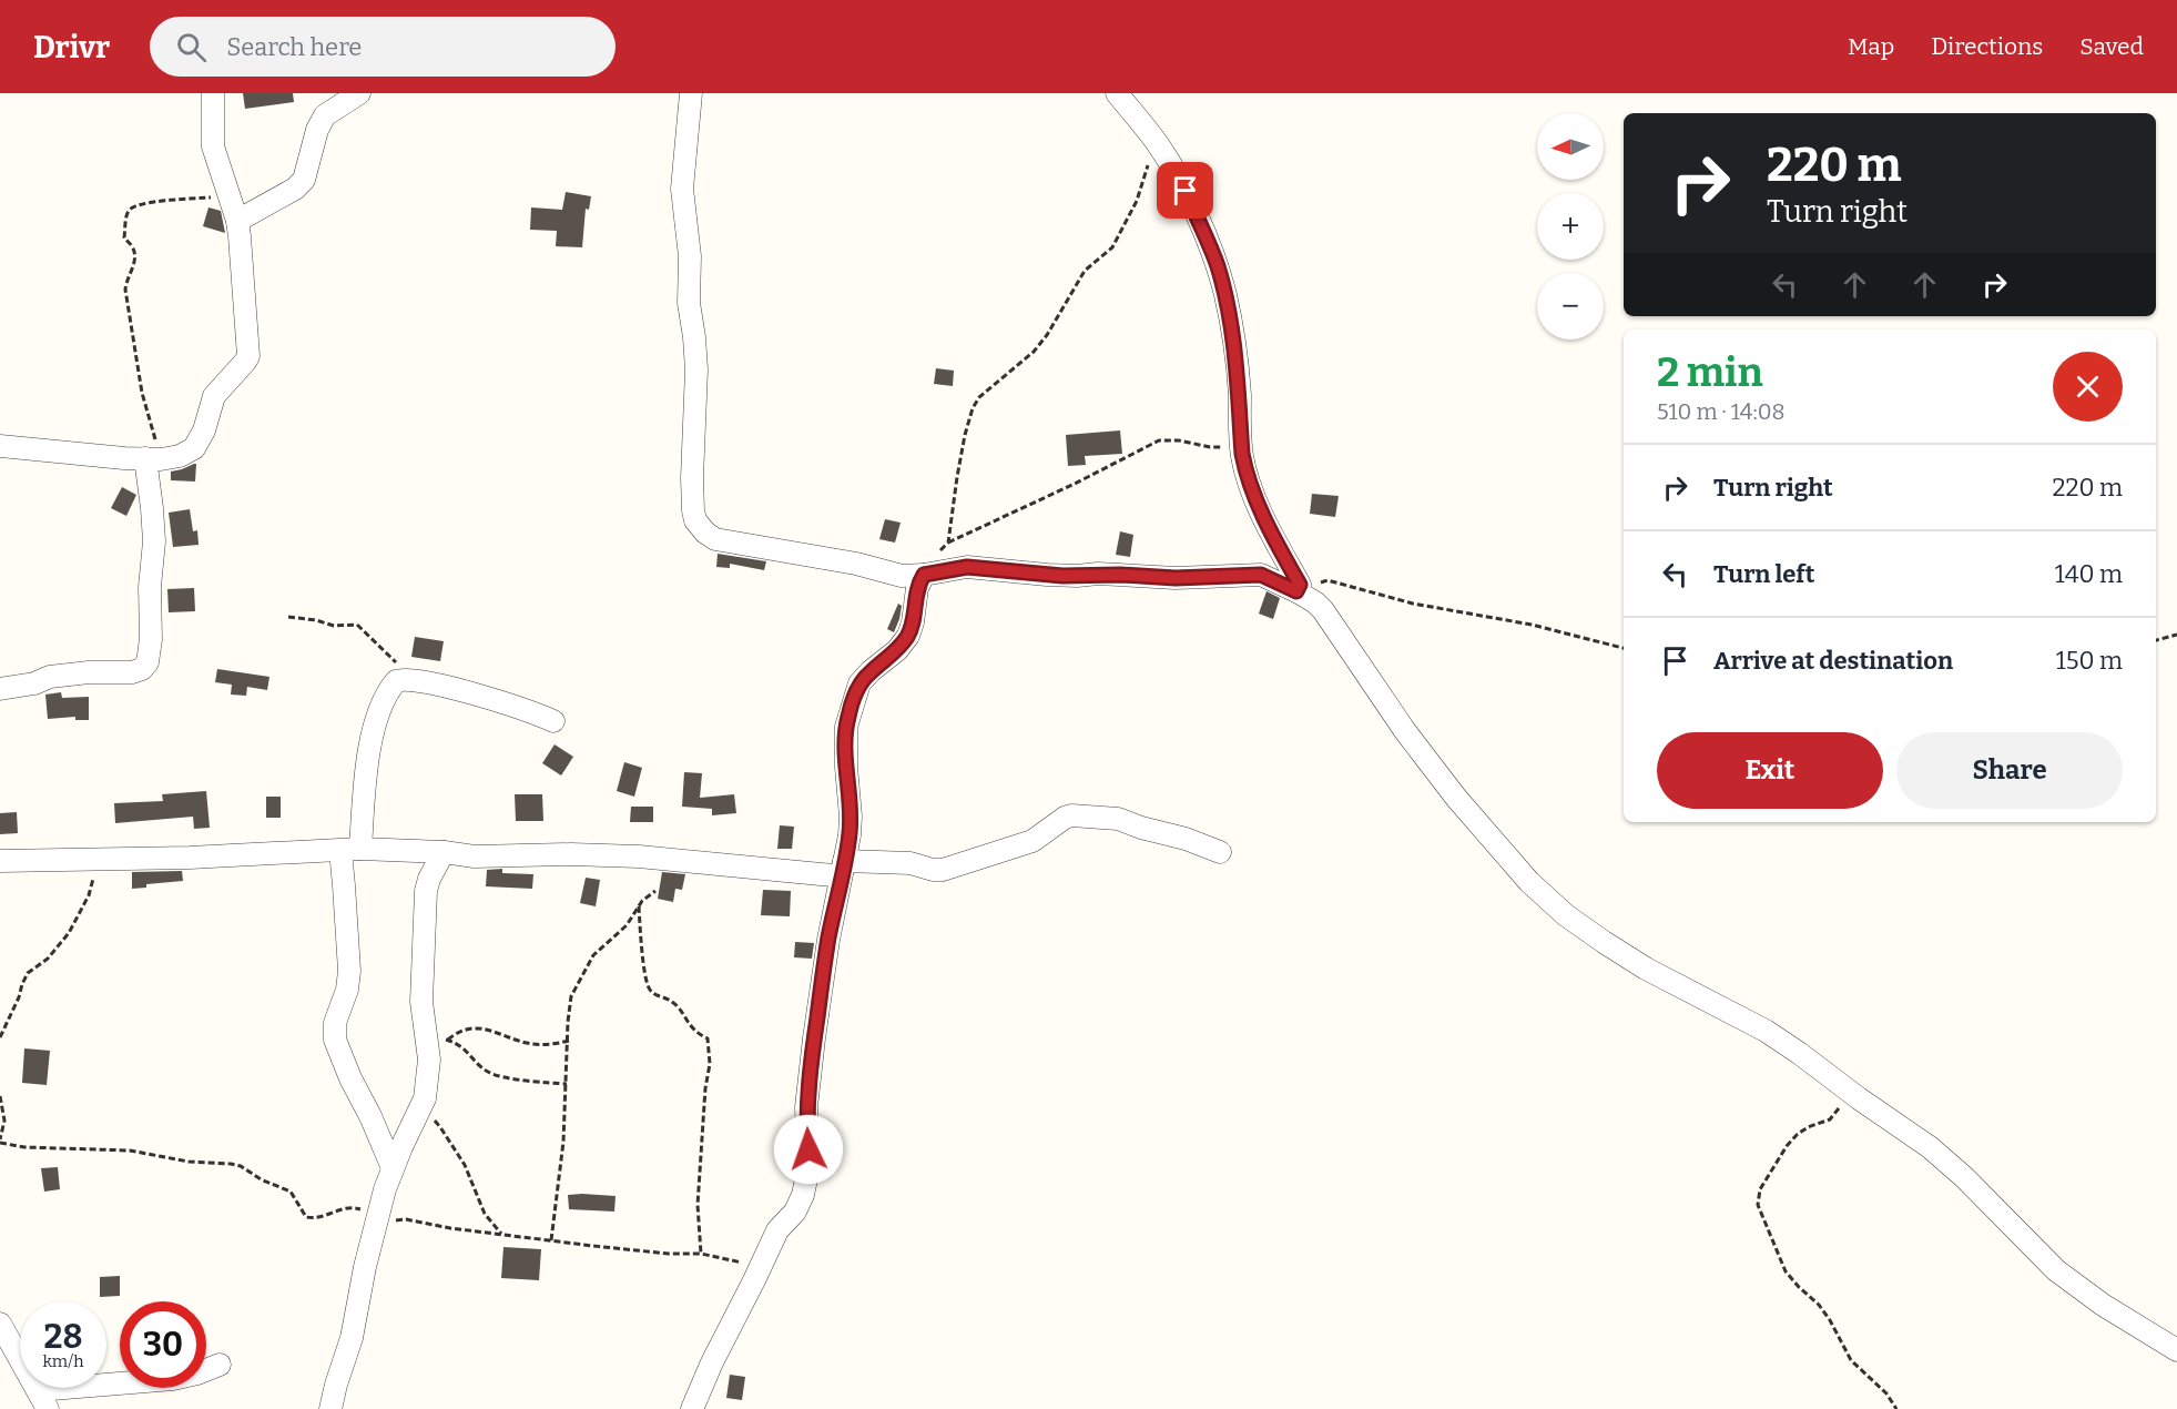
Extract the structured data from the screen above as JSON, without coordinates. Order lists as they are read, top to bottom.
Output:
{
  "north": "left",
  "page": {
    "header": "Drivr",
    "search": "Search here",
    "nav": ["Map", "Directions", "Saved"],
    "map_buttons": ["+", "−"],
    "turn": ["220 m", "Turn right"],
    "heading": ["2 min", "510 m · 14:08"],
    "list": [
      {
        "name": "Turn right",
        "value": "220 m"
      },
      {
        "name": "Turn left",
        "value": "140 m"
      },
      {
        "name": "Arrive at destination",
        "value": "150 m"
      }
    ],
    "buttons": ["Exit", "Share"],
    "speed": "28 km/h",
    "limit": "30"
  }
}
